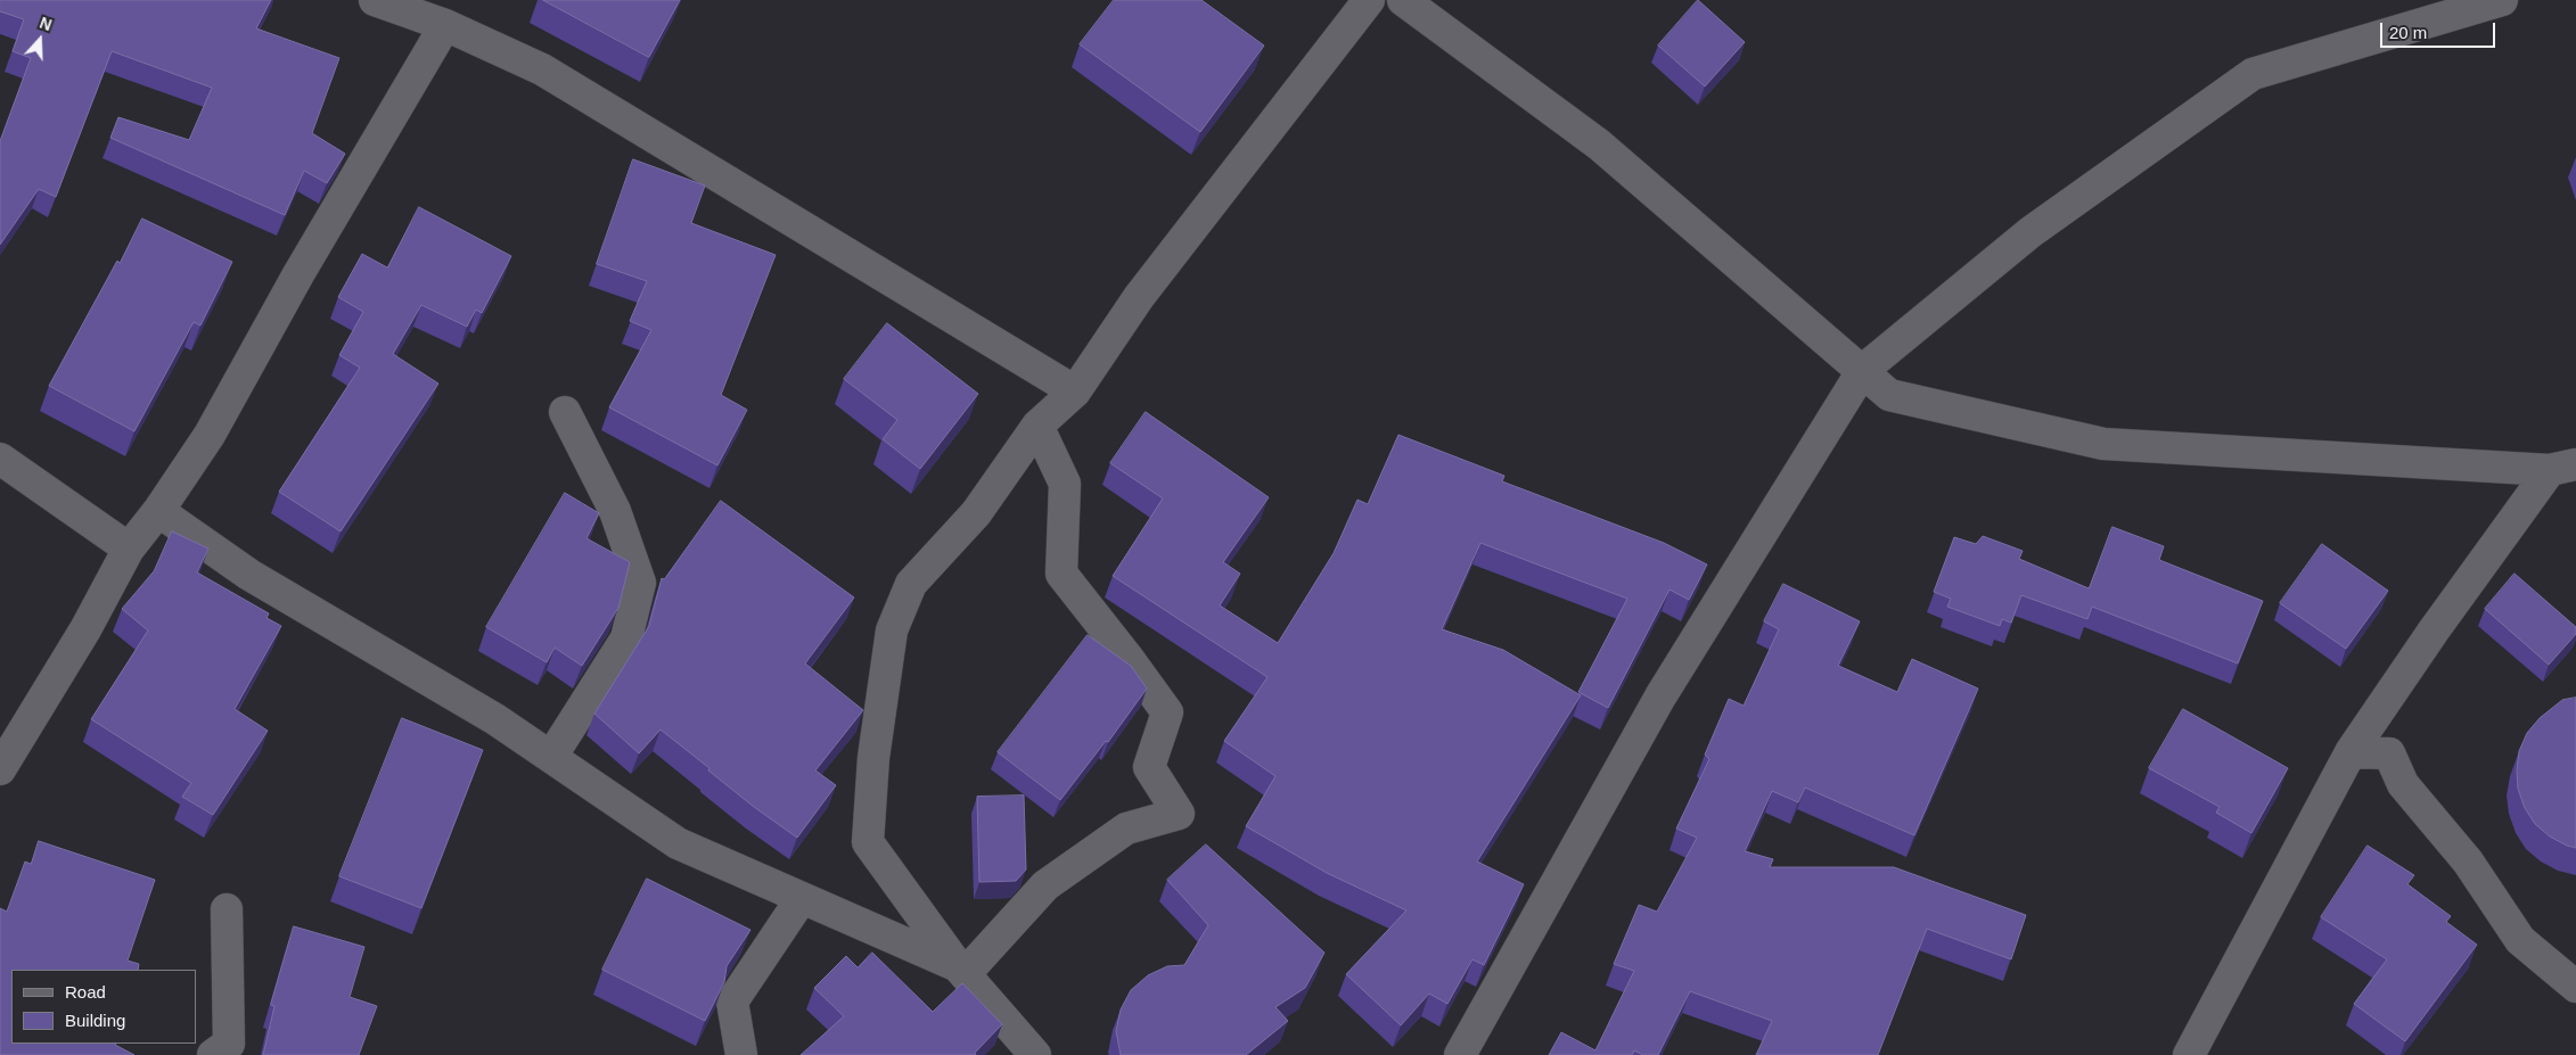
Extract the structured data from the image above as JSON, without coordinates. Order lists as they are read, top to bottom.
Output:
{
  "legend": ["Road", "Building"],
  "scale_bar": "20 m",
  "north": "top"
}
